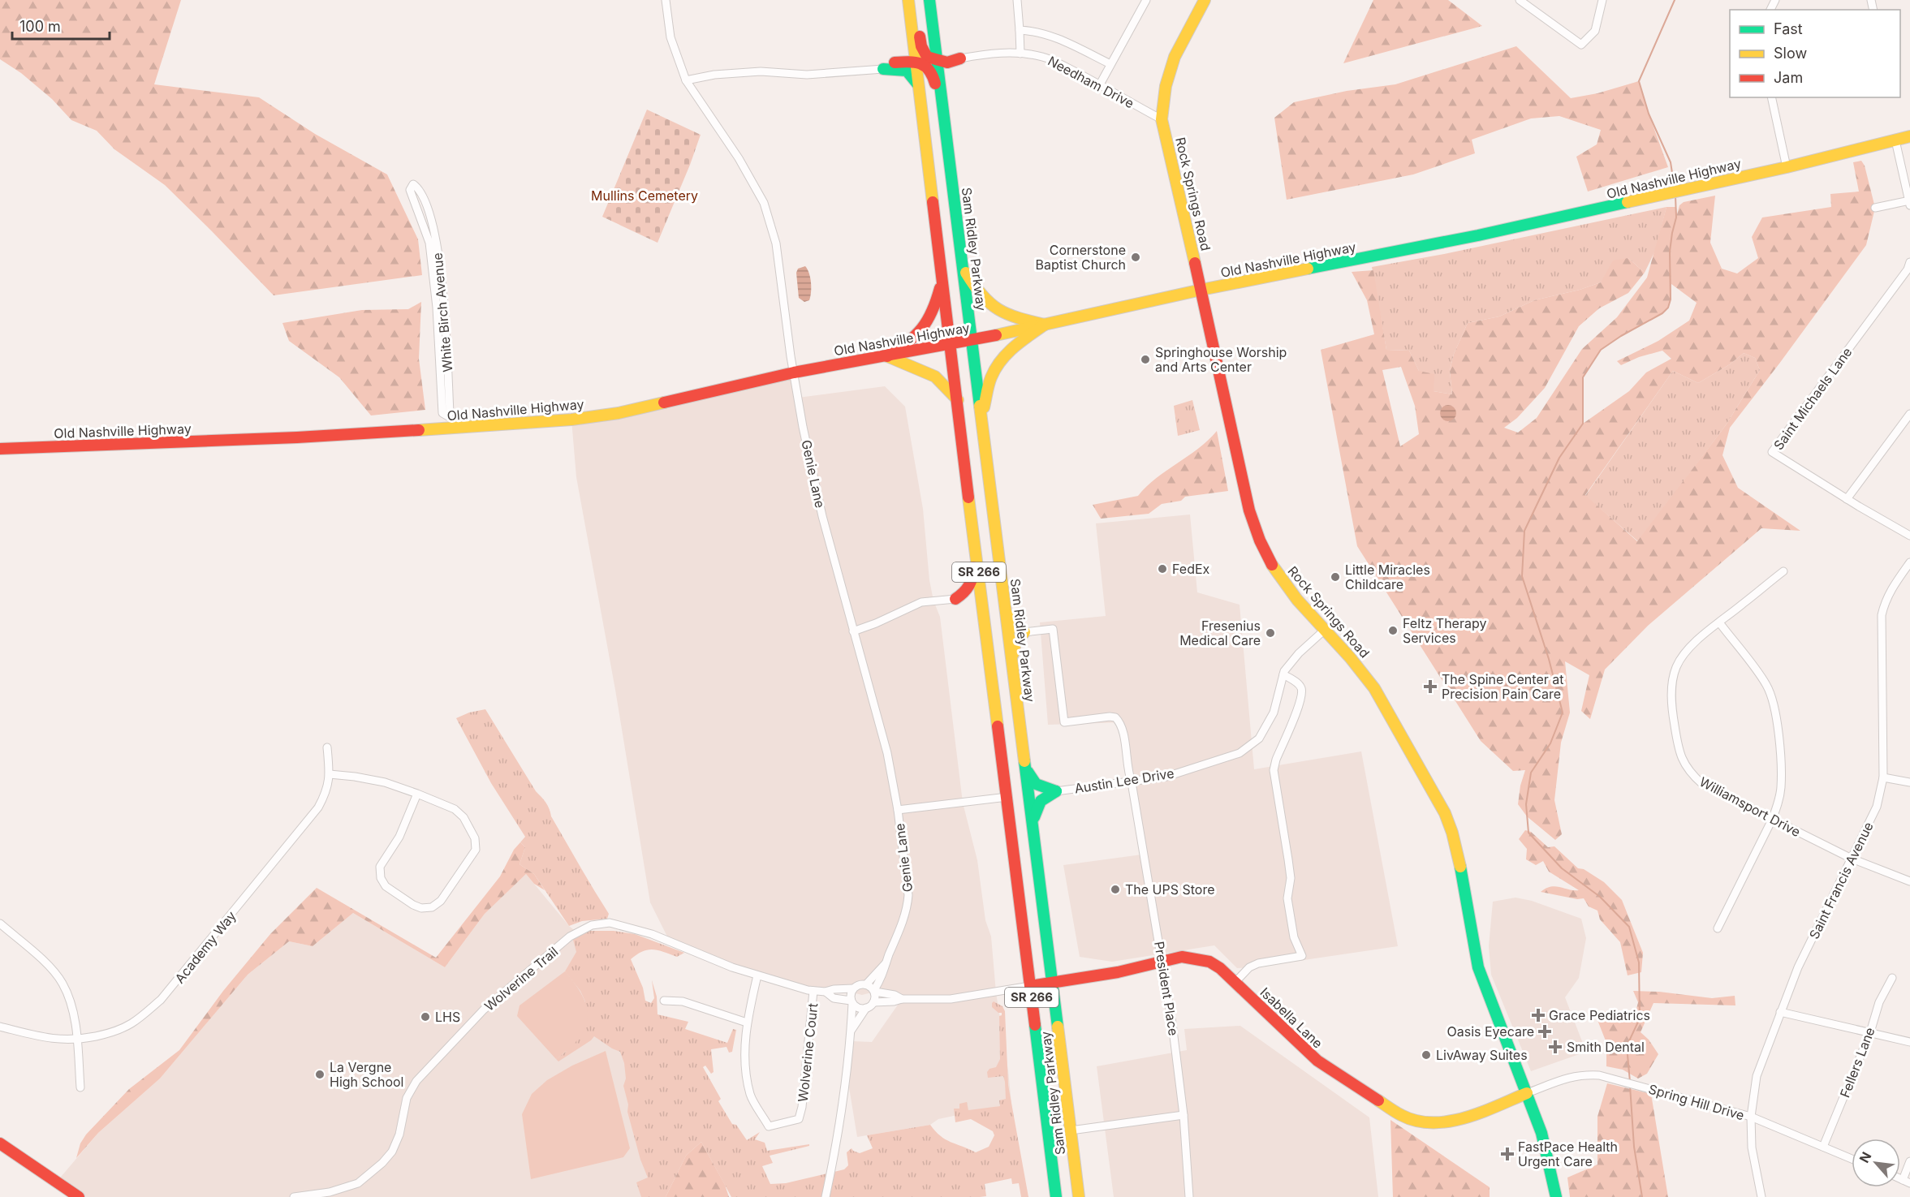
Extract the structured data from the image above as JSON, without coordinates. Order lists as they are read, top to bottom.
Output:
{
  "streets": {
    "main road": [
      "Old Nashville Highway",
      "Rock Springs Road",
      "Sam Ridley Parkway",
      "SR 266",
      "Isabella Lane"
    ],
    "street": [
      "Needham Drive",
      "White Birch Avenue",
      "Saint Michaels Lane",
      "Genie Lane",
      "Austin Lee Drive",
      "Williamsport Drive",
      "Saint Francis Avenue",
      "Academy Way",
      "Wolverine Trail",
      "President Place",
      "Wolverine Court",
      "Fellers Lane",
      "Spring Hill Drive"
    ]
  },
  "crossings": [
    ["Needham Drive", "Rock Springs Road"],
    ["Old Nashville Highway", "Rock Springs Road"],
    ["Old Nashville Highway", "Sam Ridley Parkway"],
    ["Old Nashville Highway", "Genie Lane"],
    ["Rock Springs Road", "Austin Lee Drive"],
    ["Rock Springs Road", "Isabella Lane"],
    ["Rock Springs Road", "Spring Hill Drive"],
    ["Sam Ridley Parkway", "Isabella Lane"],
    ["Genie Lane", "Wolverine Trail"],
    ["Austin Lee Drive", "President Place"],
    ["Williamsport Drive", "Saint Francis Avenue"],
    ["Saint Francis Avenue", "Spring Hill Drive"],
    ["Wolverine Trail", "Wolverine Court"],
    ["President Place", "Isabella Lane"],
    ["Isabella Lane", "Spring Hill Drive"],
    ["Fellers Lane", "Spring Hill Drive"]
  ],
  "parks": ["Mullins Cemetery"],
  "places": {
    "other": [
      "Cornerstone Baptist Church",
      "Springhouse Worship and Arts Center",
      "FedEx",
      "Little Miracles Childcare",
      "Feltz Therapy Services",
      "Fresenius Medical Care",
      "The UPS Store",
      "LHS",
      "LivAway Suites",
      "La Vergne High School"
    ],
    "health": [
      "The Spine Center at Precision Pain Care",
      "Grace Pediatrics",
      "Oasis Eyecare",
      "Smith Dental",
      "FastPace Health Urgent Care"
    ]
  },
  "legend": ["Fast", "Slow", "Jam"],
  "scale_bar": "100 m",
  "north": "top left"
}
